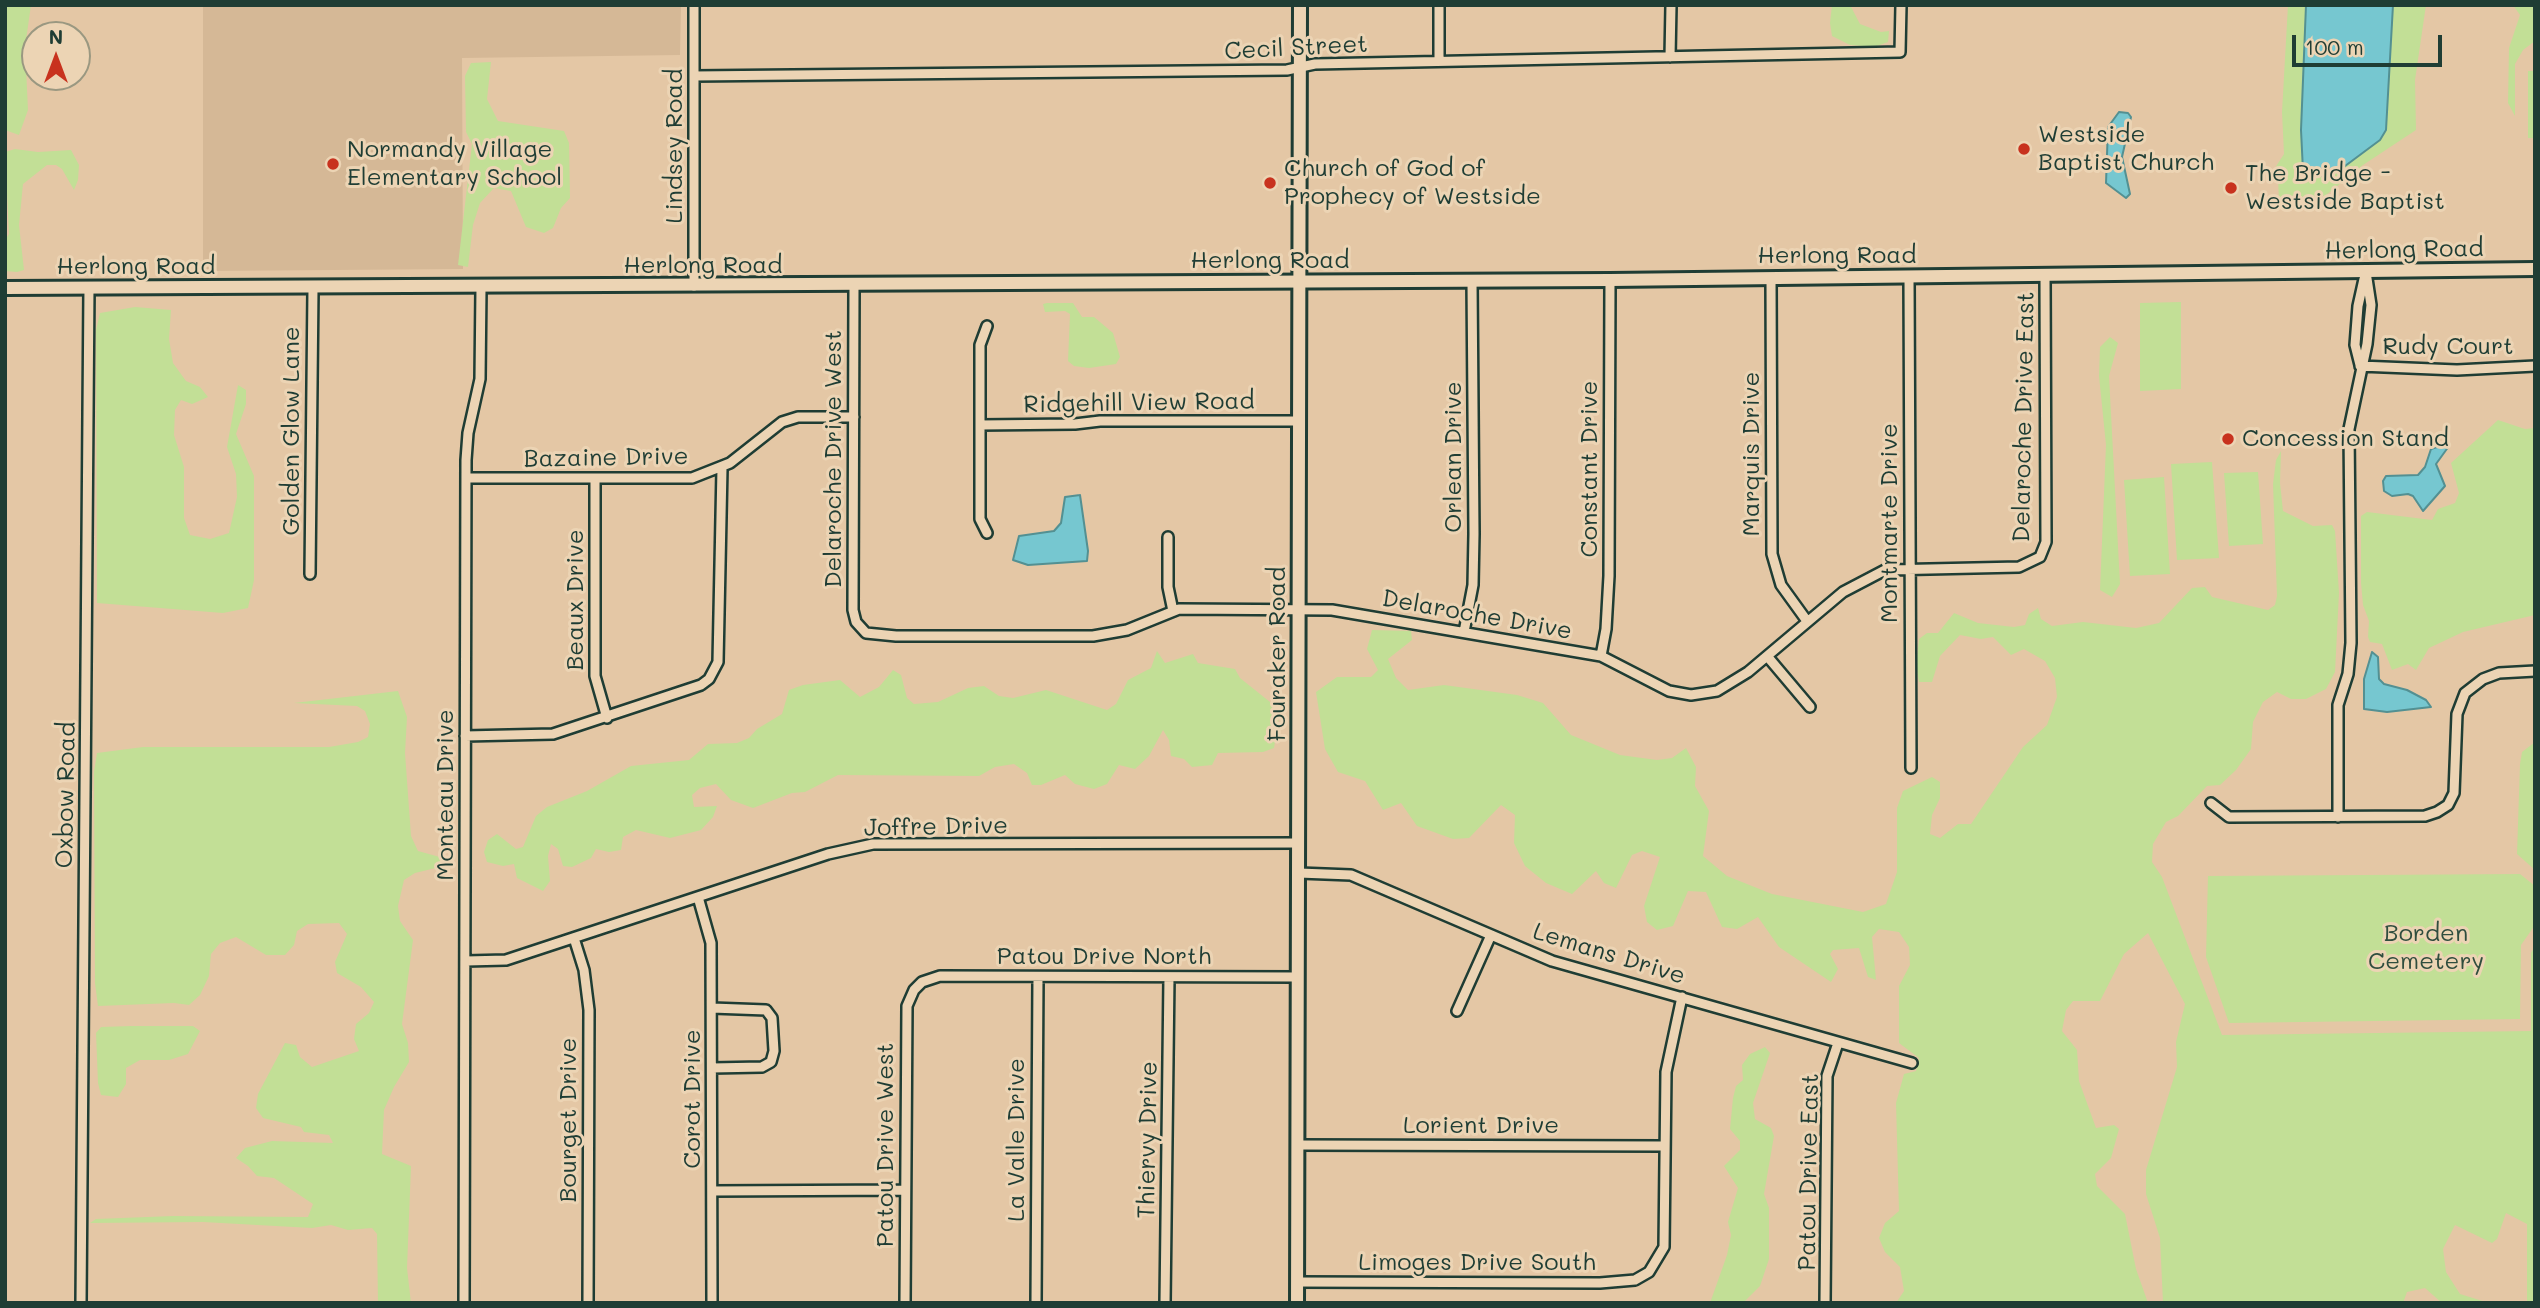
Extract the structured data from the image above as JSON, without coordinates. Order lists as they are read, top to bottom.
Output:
{
  "streets": {
    "street": [
      "Cecil Street",
      "Lindsey Road",
      "Herlong Road",
      "Rudy Court",
      "Ridgehill View Road",
      "Delaroche Drive East",
      "Golden Glow Lane",
      "Marquis Drive",
      "Orlean Drive",
      "Bazaine Drive",
      "Delaroche Drive West",
      "Constant Drive",
      "Montmarte Drive",
      "Beaux Drive",
      "Delaroche Drive",
      "Fouraker Road",
      "Oxbow Road",
      "Monteau Drive",
      "Joffre Drive",
      "Lemans Drive",
      "Patou Drive North",
      "Corot Drive",
      "Bourget Drive",
      "Lorient Drive",
      "La Valle Drive",
      "Thiervy Drive",
      "Patou Drive West",
      "Patou Drive East",
      "Limoges Drive South"
    ]
  },
  "crossings": [
    ["Cecil Street", "Lindsey Road"],
    ["Cecil Street", "Fouraker Road"],
    ["Lindsey Road", "Herlong Road"],
    ["Herlong Road", "Delaroche Drive East"],
    ["Herlong Road", "Golden Glow Lane"],
    ["Herlong Road", "Marquis Drive"],
    ["Herlong Road", "Orlean Drive"],
    ["Herlong Road", "Delaroche Drive West"],
    ["Herlong Road", "Constant Drive"],
    ["Herlong Road", "Montmarte Drive"],
    ["Herlong Road", "Fouraker Road"],
    ["Herlong Road", "Oxbow Road"],
    ["Herlong Road", "Monteau Drive"],
    ["Ridgehill View Road", "Fouraker Road"],
    ["Delaroche Drive East", "Delaroche Drive"],
    ["Marquis Drive", "Delaroche Drive"],
    ["Orlean Drive", "Delaroche Drive"],
    ["Bazaine Drive", "Delaroche Drive West"],
    ["Bazaine Drive", "Beaux Drive"],
    ["Bazaine Drive", "Monteau Drive"],
    ["Delaroche Drive West", "Delaroche Drive"],
    ["Constant Drive", "Delaroche Drive"],
    ["Montmarte Drive", "Delaroche Drive"],
    ["Delaroche Drive", "Fouraker Road"],
    ["Fouraker Road", "Joffre Drive"],
    ["Fouraker Road", "Lemans Drive"],
    ["Fouraker Road", "Patou Drive North"],
    ["Fouraker Road", "Lorient Drive"],
    ["Fouraker Road", "Limoges Drive South"],
    ["Monteau Drive", "Joffre Drive"],
    ["Joffre Drive", "Corot Drive"],
    ["Joffre Drive", "Bourget Drive"],
    ["Lemans Drive", "Patou Drive East"],
    ["Patou Drive North", "La Valle Drive"],
    ["Patou Drive North", "Thiervy Drive"],
    ["Patou Drive North", "Patou Drive West"],
    ["Lorient Drive", "Limoges Drive South"]
  ],
  "parks": ["Borden Cemetery"],
  "places": [
    "Westside Baptist Church",
    "Normandy Village Elementary School",
    "Church of God of Prophecy of Westside",
    "The Bridge - Westside Baptist",
    "Concession Stand"
  ],
  "scale_bar": "100 m",
  "north": "top"
}
